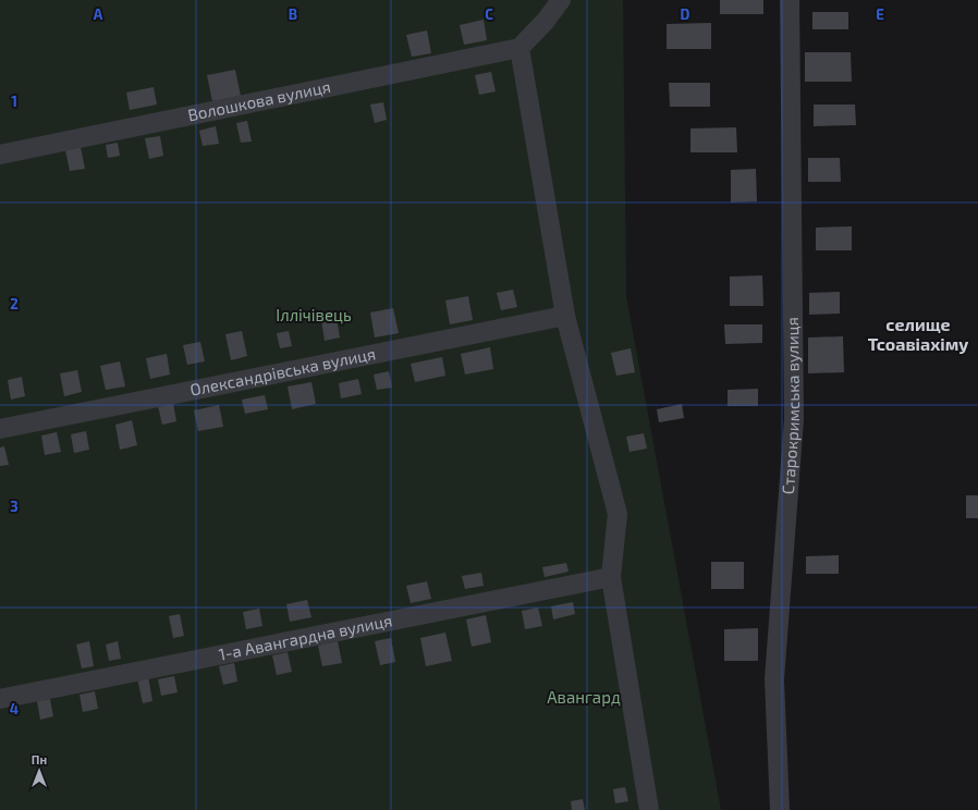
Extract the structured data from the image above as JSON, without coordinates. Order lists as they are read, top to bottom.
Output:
{
  "streets": {
    "street": [
      "Волошкова вулиця",
      "Олександрівська вулиця",
      "Старокримська вулиця",
      "1-а Авангардна вулиця"
    ]
  },
  "districts": ["селище Тсоавiахiму"],
  "parks": ["Іллічівець", "Авангард"],
  "north": "top",
  "grid": {
    "columns": [
      "A",
      "B",
      "C",
      "D",
      "E"
    ],
    "rows": [
      "1",
      "2",
      "3",
      "4"
    ]
  }
}
